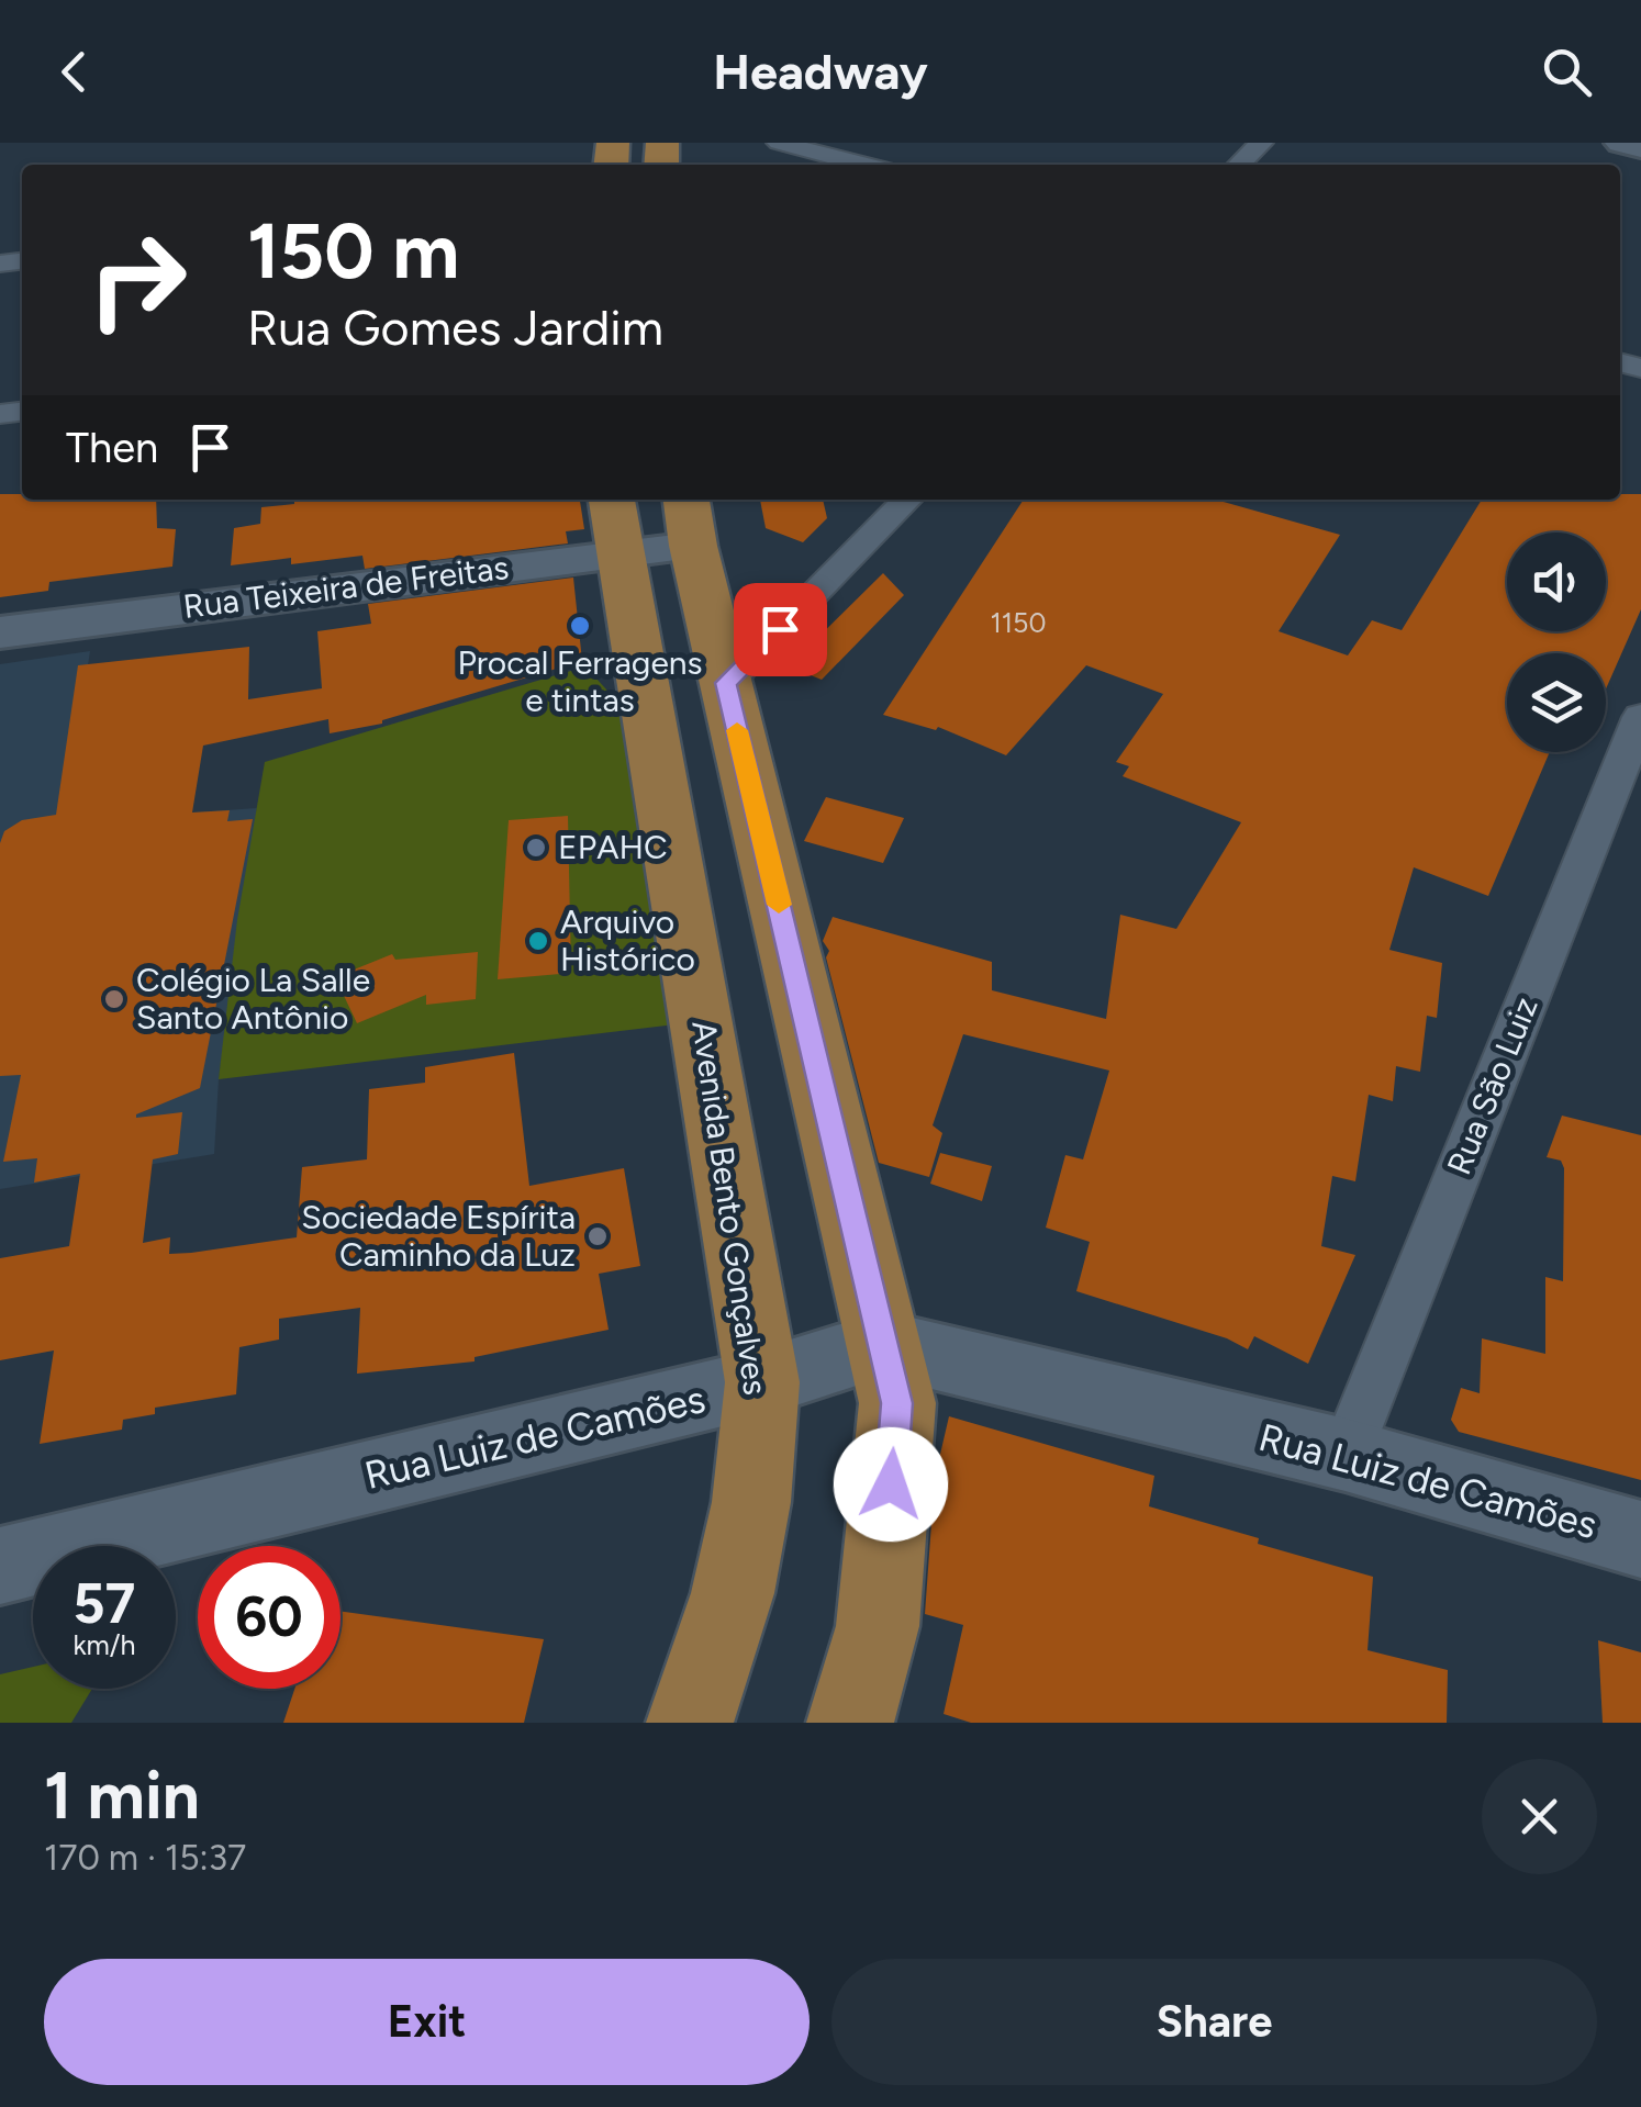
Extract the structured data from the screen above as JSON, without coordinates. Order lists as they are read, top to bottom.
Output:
{
  "streets": {
    "main road": ["Avenida Bento Gonçalves"],
    "street": ["Rua Teixeira de Freitas", "Rua São Luiz", "Rua Luiz de Camões"]
  },
  "crossings": [
    ["Rua Teixeira de Freitas", "Avenida Bento Gonçalves"],
    ["Rua São Luiz", "Rua Luiz de Camões"],
    ["Avenida Bento Gonçalves", "Rua Luiz de Camões"]
  ],
  "places": [
    "Procal Ferragens e tintas",
    "EPAHC",
    "Arquivo Histórico",
    "Colégio La Salle Santo Antônio",
    "Sociedade Espírita Caminho da Luz"
  ],
  "house_numbers": ["1150"],
  "page": {
    "header": "Headway",
    "turn": ["150 m", "Rua Gomes Jardim"],
    "then": "Then",
    "speed": "57 km/h",
    "limit": "60",
    "heading": ["1 min", "170 m · 15:37"],
    "buttons": ["Exit", "Share"]
  }
}
